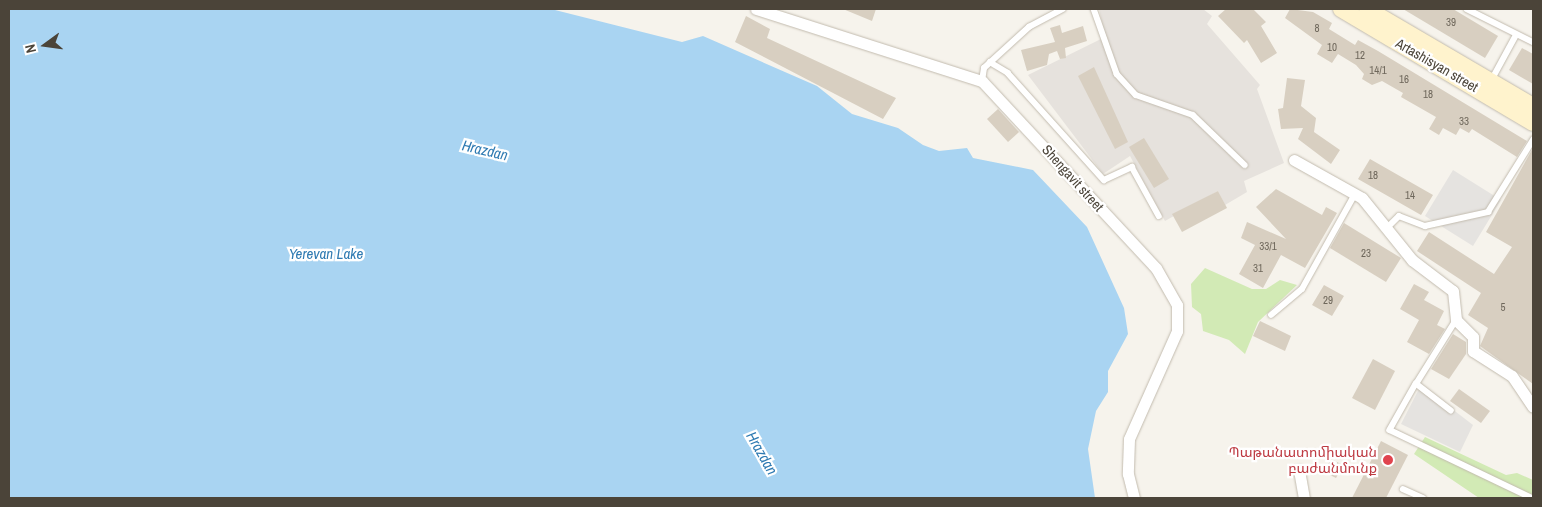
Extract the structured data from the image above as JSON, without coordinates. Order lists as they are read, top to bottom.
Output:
{
  "streets": {
    "street": ["Artashisyan street", "Shengavit street"]
  },
  "water": ["Hrazdan", "Yerevan Lake"],
  "places": ["Պաթանատոմիական բաժանմունք"],
  "house_numbers": [
    "39",
    "8",
    "10",
    "12",
    "14/1",
    "16",
    "18",
    "33",
    "18",
    "14",
    "33/1",
    "23",
    "31",
    "29",
    "5"
  ],
  "north": "left"
}
